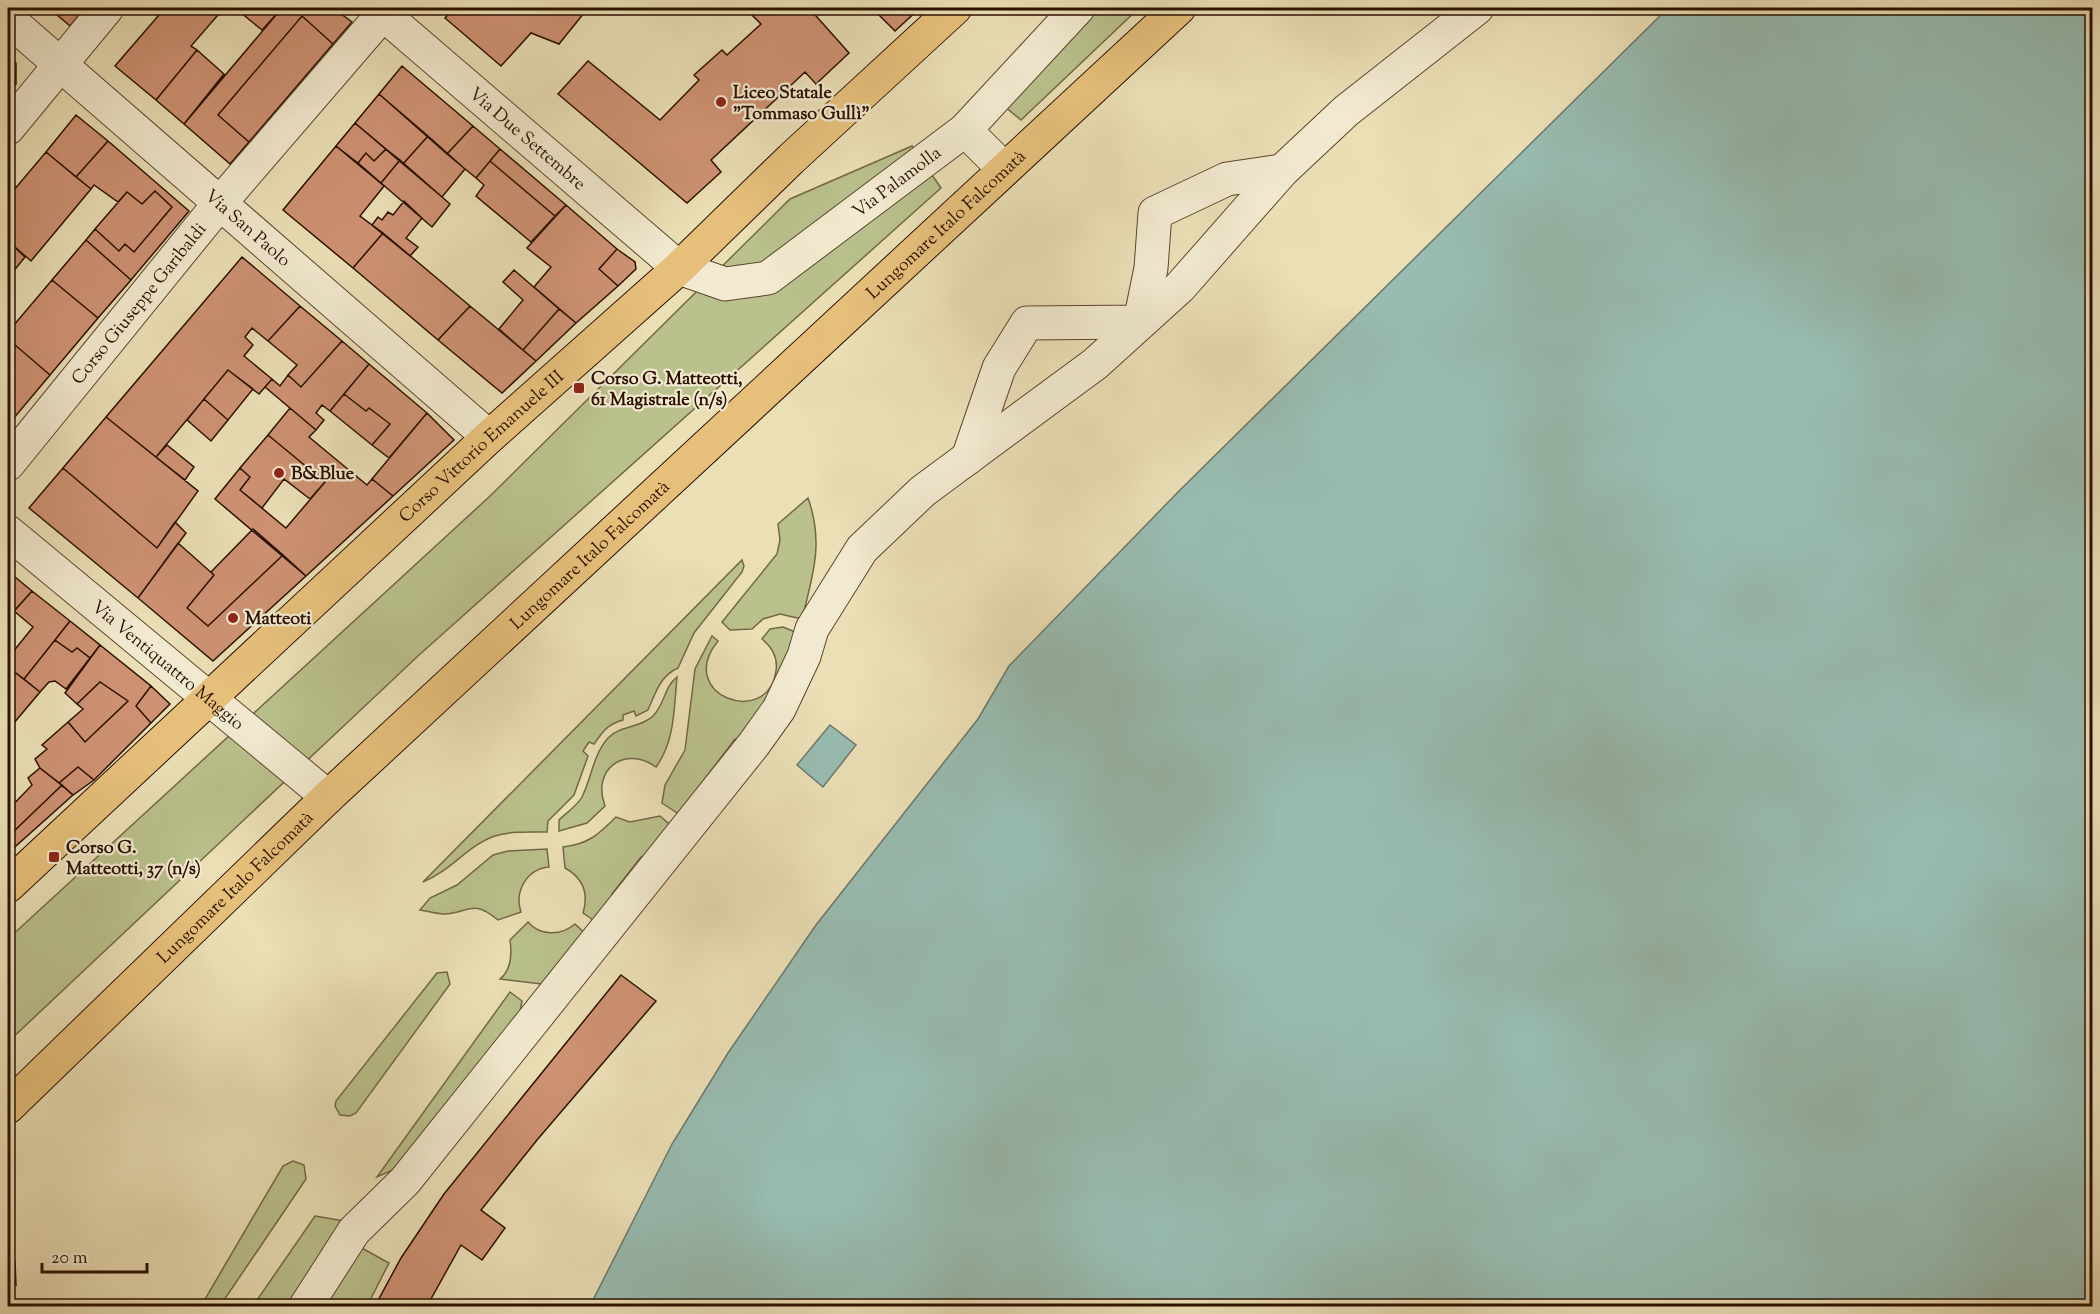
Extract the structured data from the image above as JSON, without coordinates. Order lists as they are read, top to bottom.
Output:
{
  "streets": {
    "main road": ["Lungomare Italo Falcomatà", "Corso Vittorio Emanuele III"],
    "street": [
      "Via Due Settembre",
      "Via Palamolla",
      "Via San Paolo",
      "Corso Giuseppe Garibaldi",
      "Via Ventiquattro Maggio"
    ]
  },
  "crossings": [
    ["Via Due Settembre", "Via Palamolla"],
    ["Via Due Settembre", "Corso Giuseppe Garibaldi"],
    ["Via Due Settembre", "Corso Vittorio Emanuele III"],
    ["Via Palamolla", "Corso Vittorio Emanuele III"],
    ["Lungomare Italo Falcomatà", "Via Ventiquattro Maggio"],
    ["Via San Paolo", "Corso Giuseppe Garibaldi"],
    ["Via San Paolo", "Corso Vittorio Emanuele III"],
    ["Corso Vittorio Emanuele III", "Via Ventiquattro Maggio"]
  ],
  "places": {
    "other": ["Liceo Statale \"Tommaso Gullì\"", "B&Blue", "Matteoti"],
    "transit": ["Corso G. Matteotti, 61 Magistrale (n/s)", "Corso G. Matteotti, 37 (n/s)"]
  },
  "scale_bar": "20 m"
}
